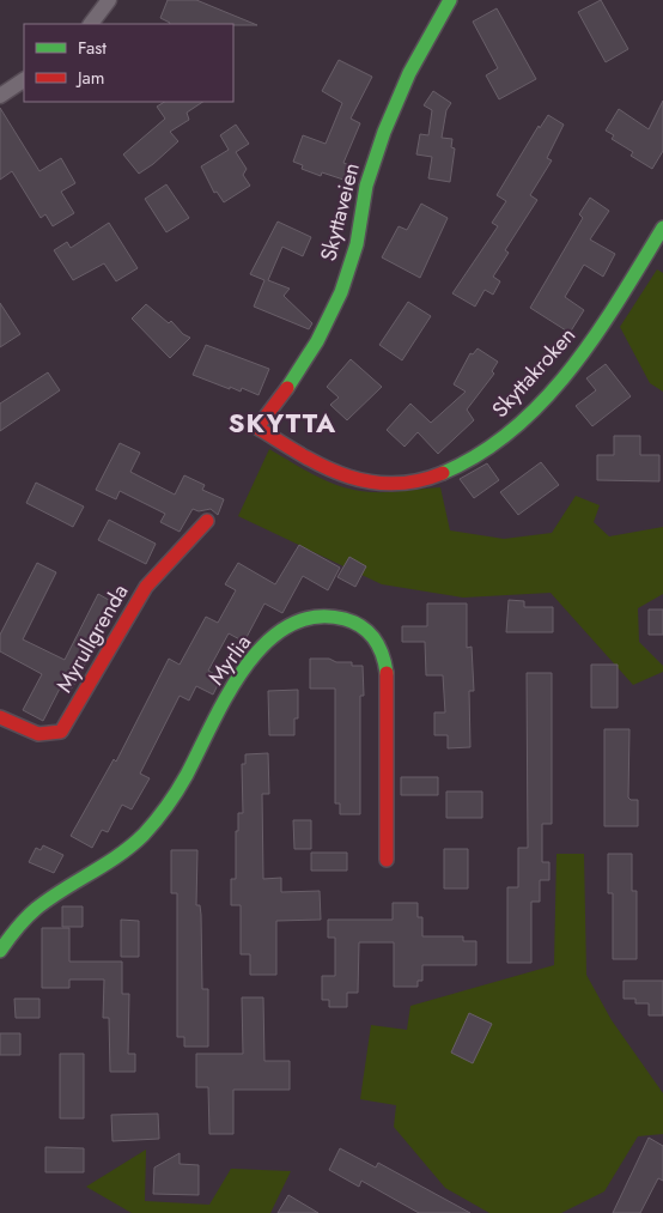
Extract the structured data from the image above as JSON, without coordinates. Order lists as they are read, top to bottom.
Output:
{
  "streets": {
    "street": [
      "Skyttaveien",
      "Skyttakroken",
      "Myrullgrenda",
      "Myrlia"
    ]
  },
  "crossings": [
    ["Skyttaveien", "Skyttakroken"]
  ],
  "districts": ["SKYTTA"],
  "legend": ["Fast", "Jam"]
}
